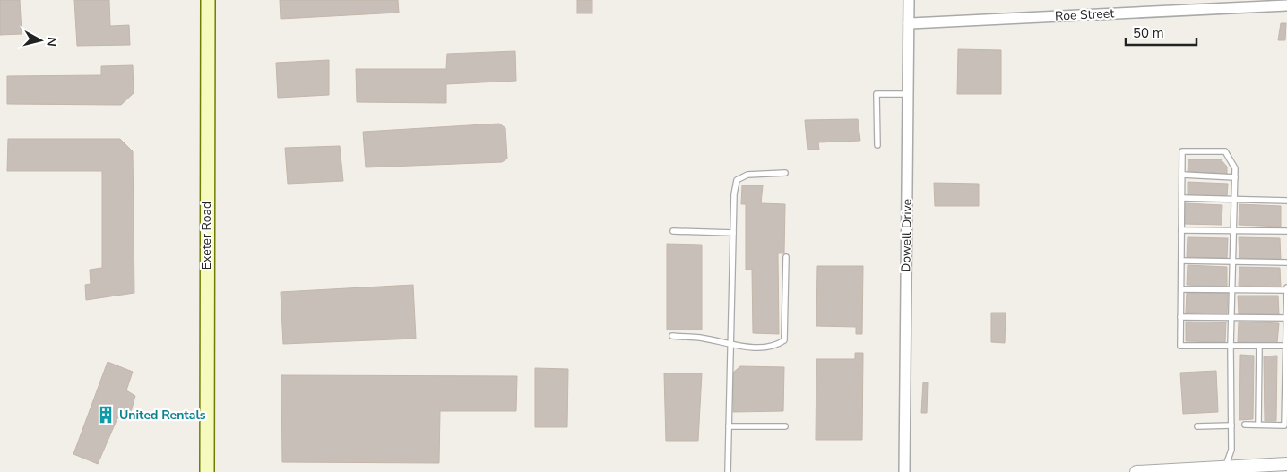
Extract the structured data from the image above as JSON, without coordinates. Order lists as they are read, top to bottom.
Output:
{
  "streets": {
    "main road": ["Exeter Road"],
    "street": ["Roe Street", "Dowell Drive"]
  },
  "crossings": [
    ["Roe Street", "Dowell Drive"]
  ],
  "places": {
    "building": ["United Rentals"]
  },
  "scale_bar": "50 m",
  "north": "right"
}
